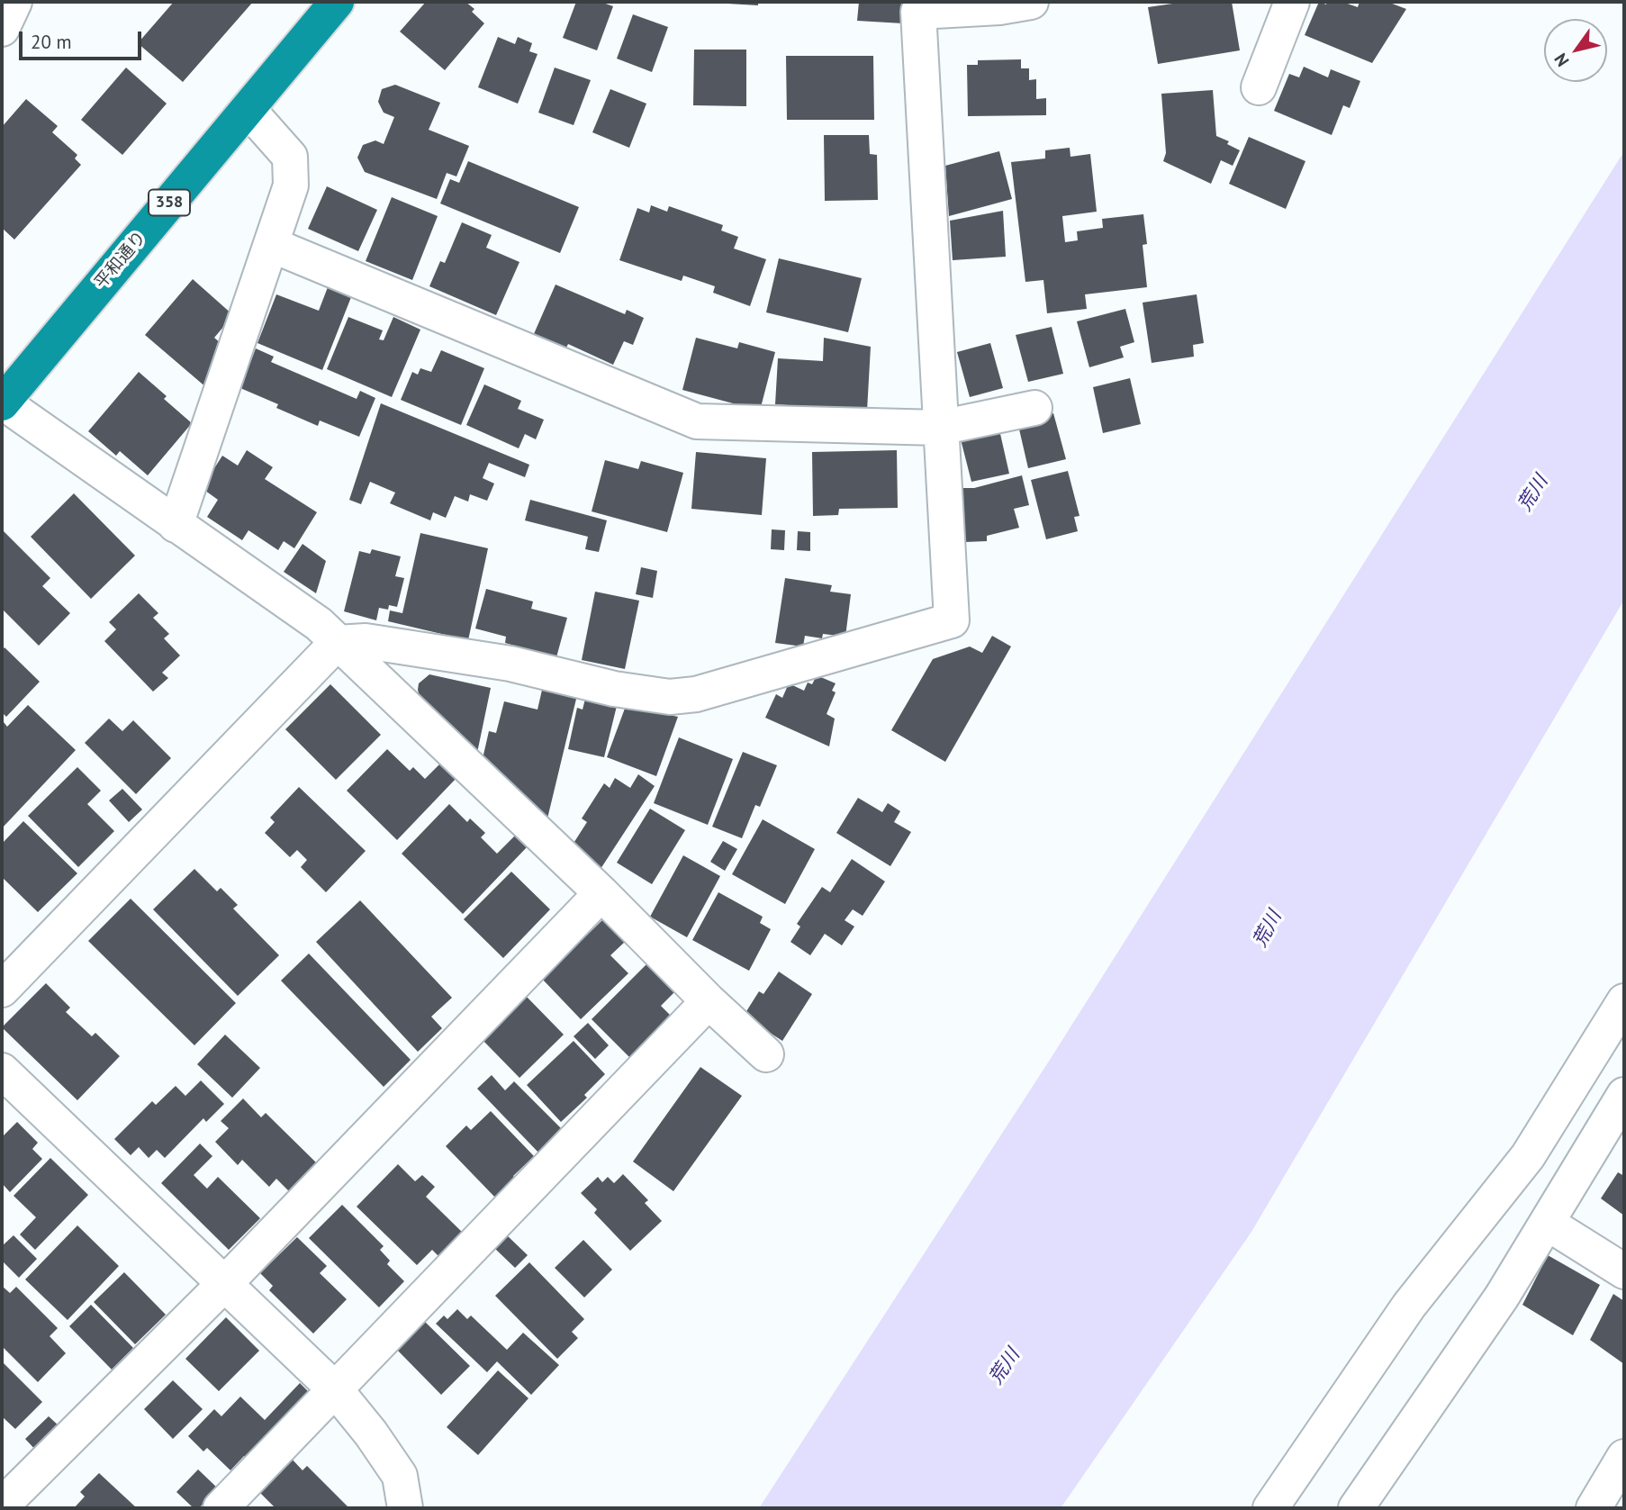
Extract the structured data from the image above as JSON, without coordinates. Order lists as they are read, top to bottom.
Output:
{
  "streets": {
    "highway": ["358", "平和通り"]
  },
  "water": ["荒川"],
  "scale_bar": "20 m",
  "north": "bottom left"
}
